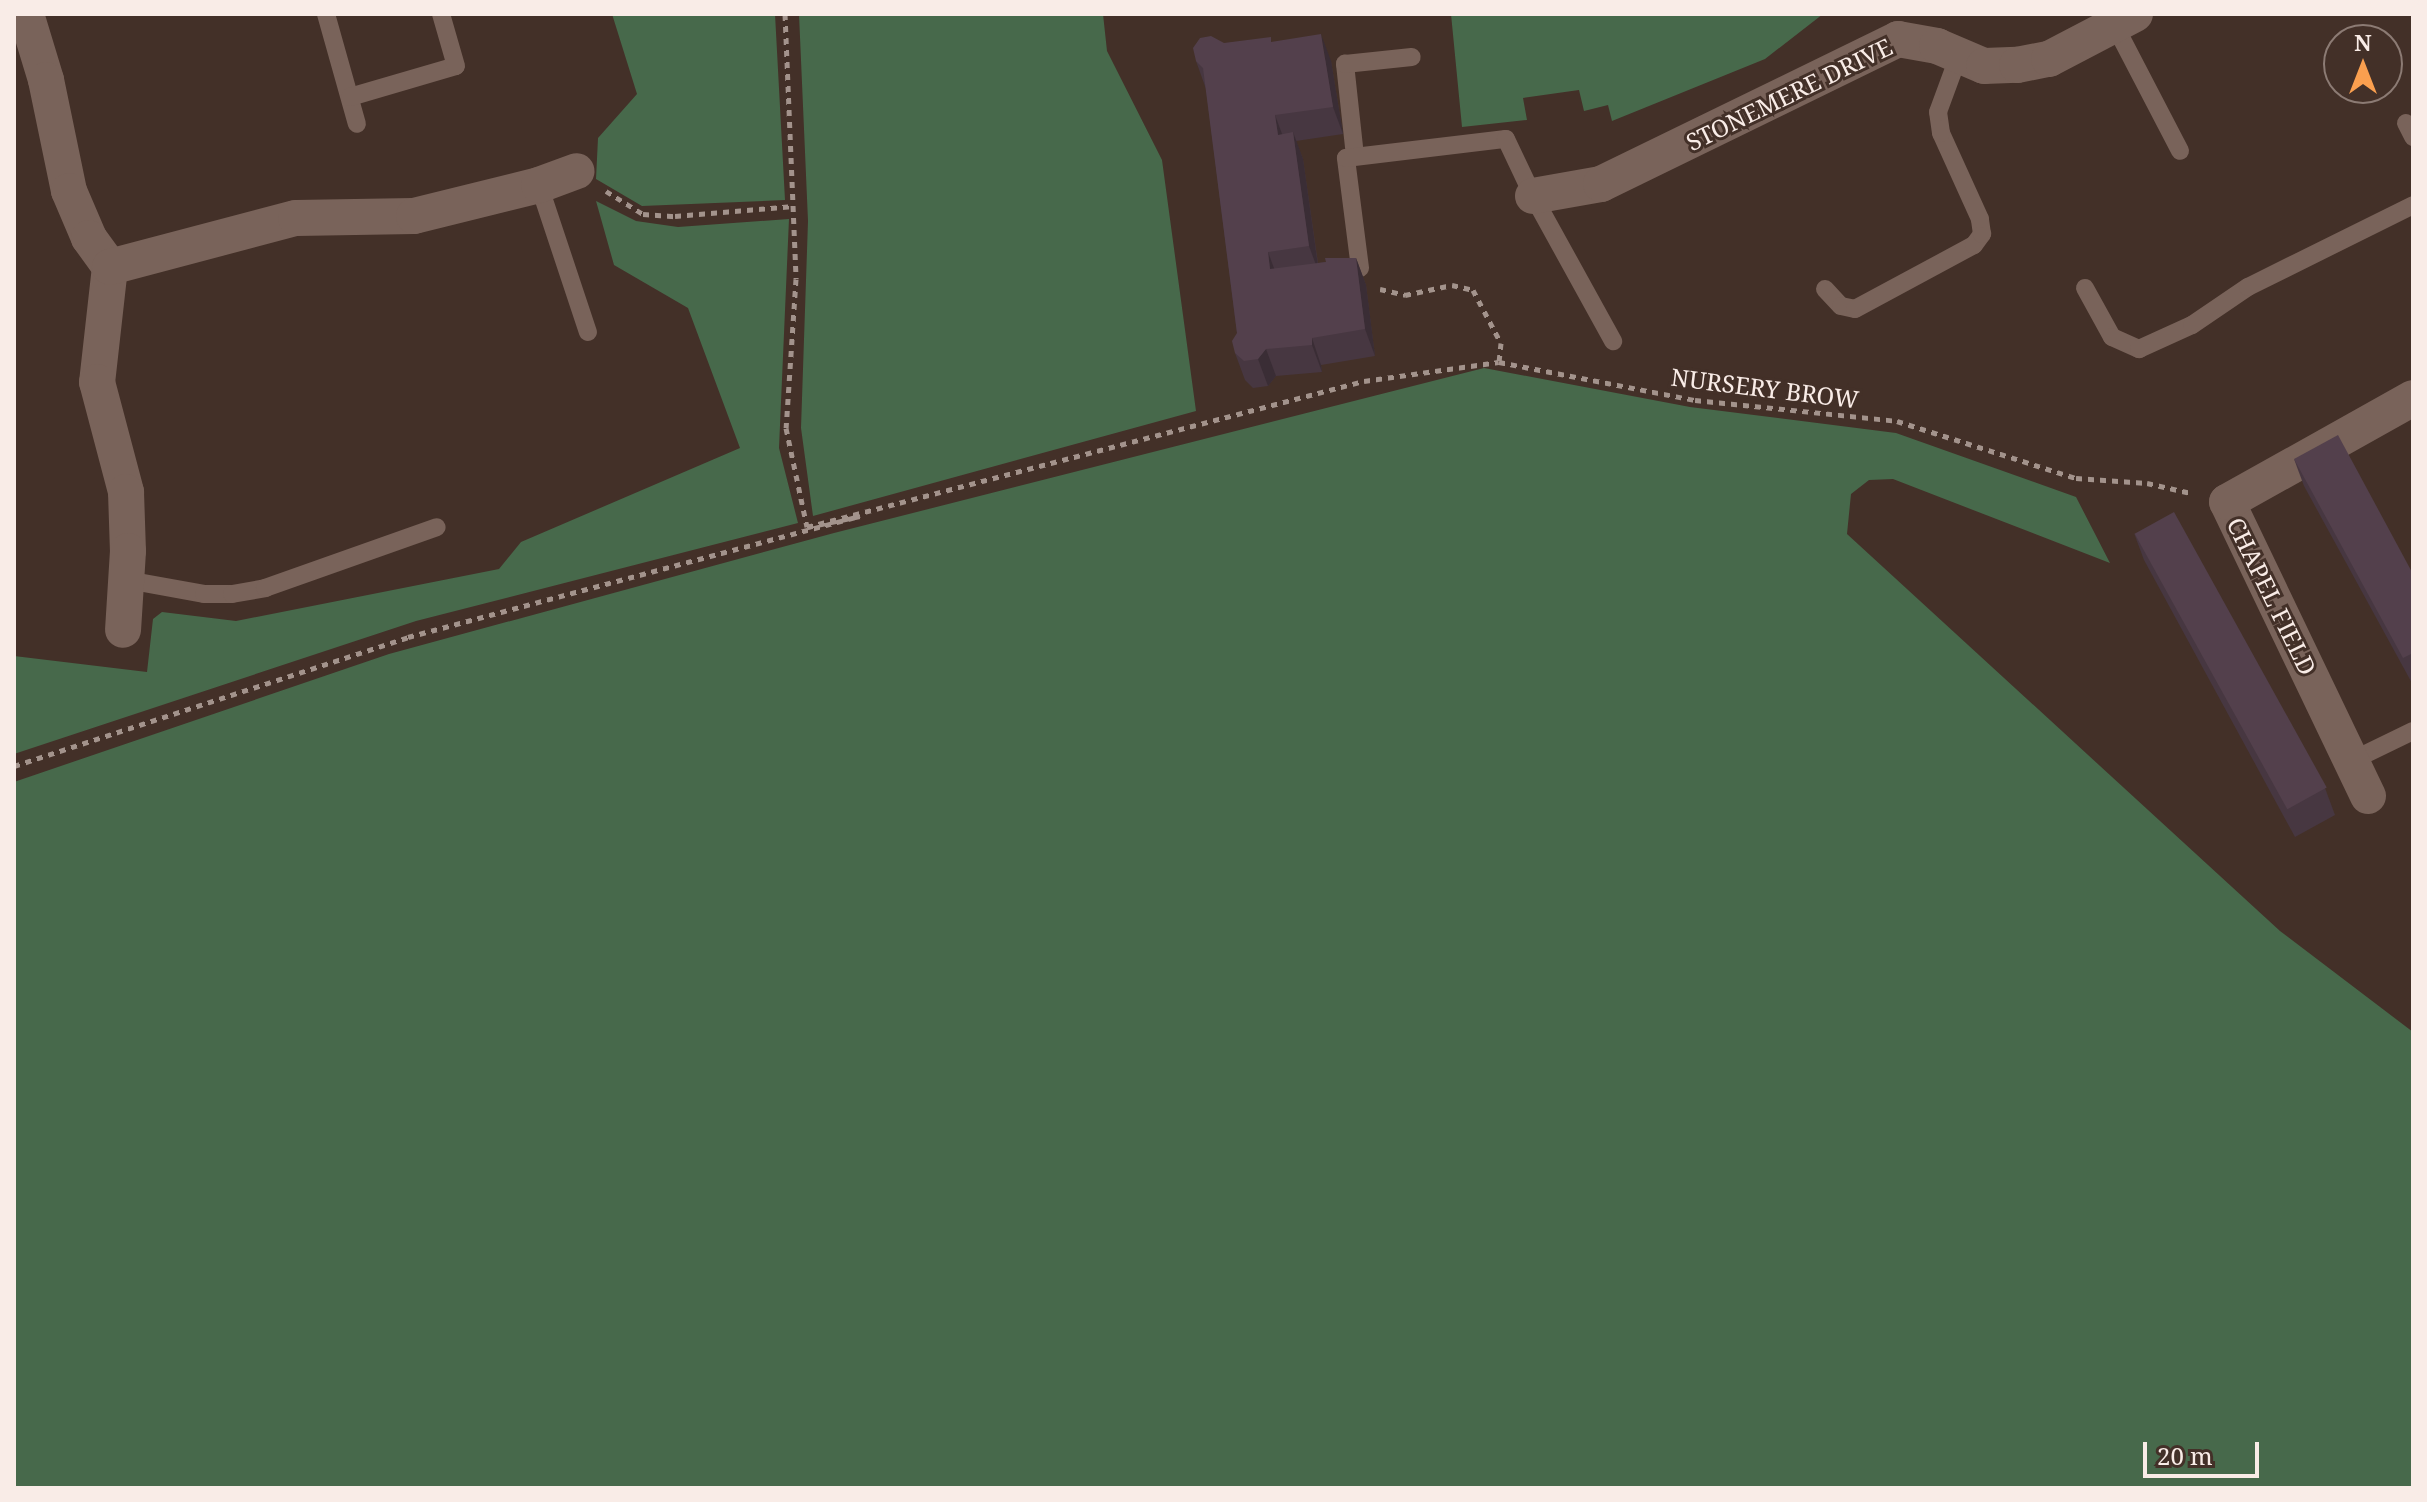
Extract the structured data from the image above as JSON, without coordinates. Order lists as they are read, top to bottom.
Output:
{
  "streets": {
    "street": ["STONEMERE DRIVE", "CHAPEL FIELD"],
    "path": ["NURSERY BROW"]
  },
  "crossings": [
    ["NURSERY BROW", "CHAPEL FIELD"]
  ],
  "scale_bar": "20 m",
  "north": "top"
}
